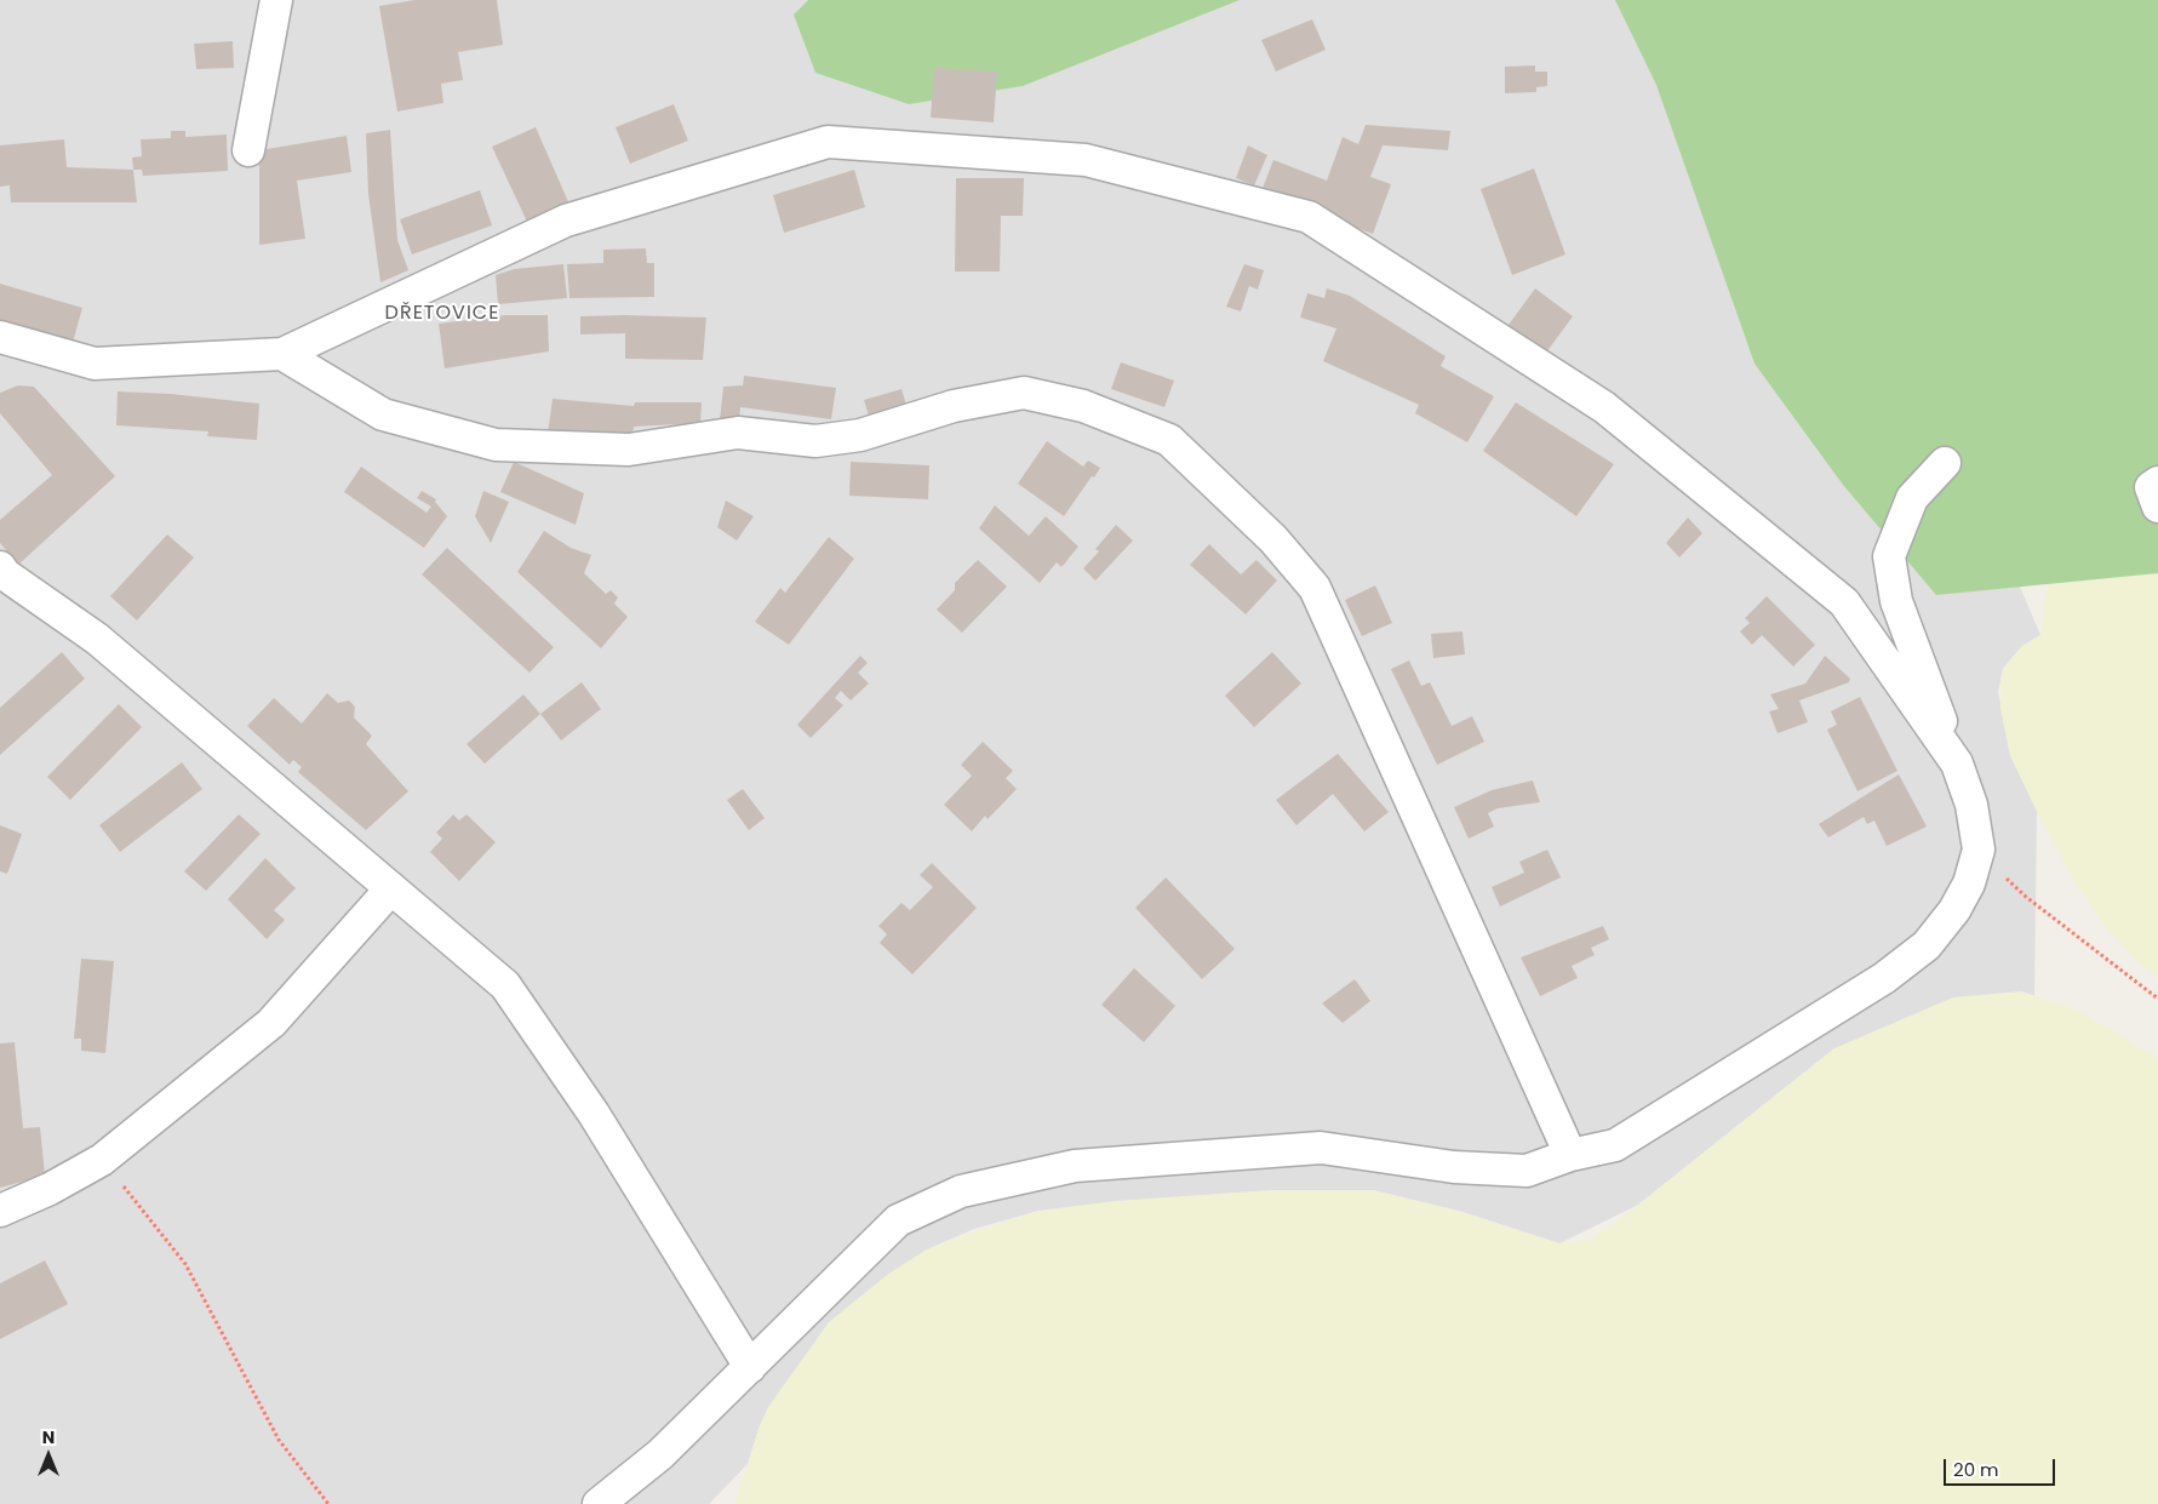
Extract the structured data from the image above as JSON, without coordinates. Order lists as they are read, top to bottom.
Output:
{
  "districts": ["DŘETOVICE"],
  "scale_bar": "20 m",
  "north": "top"
}
